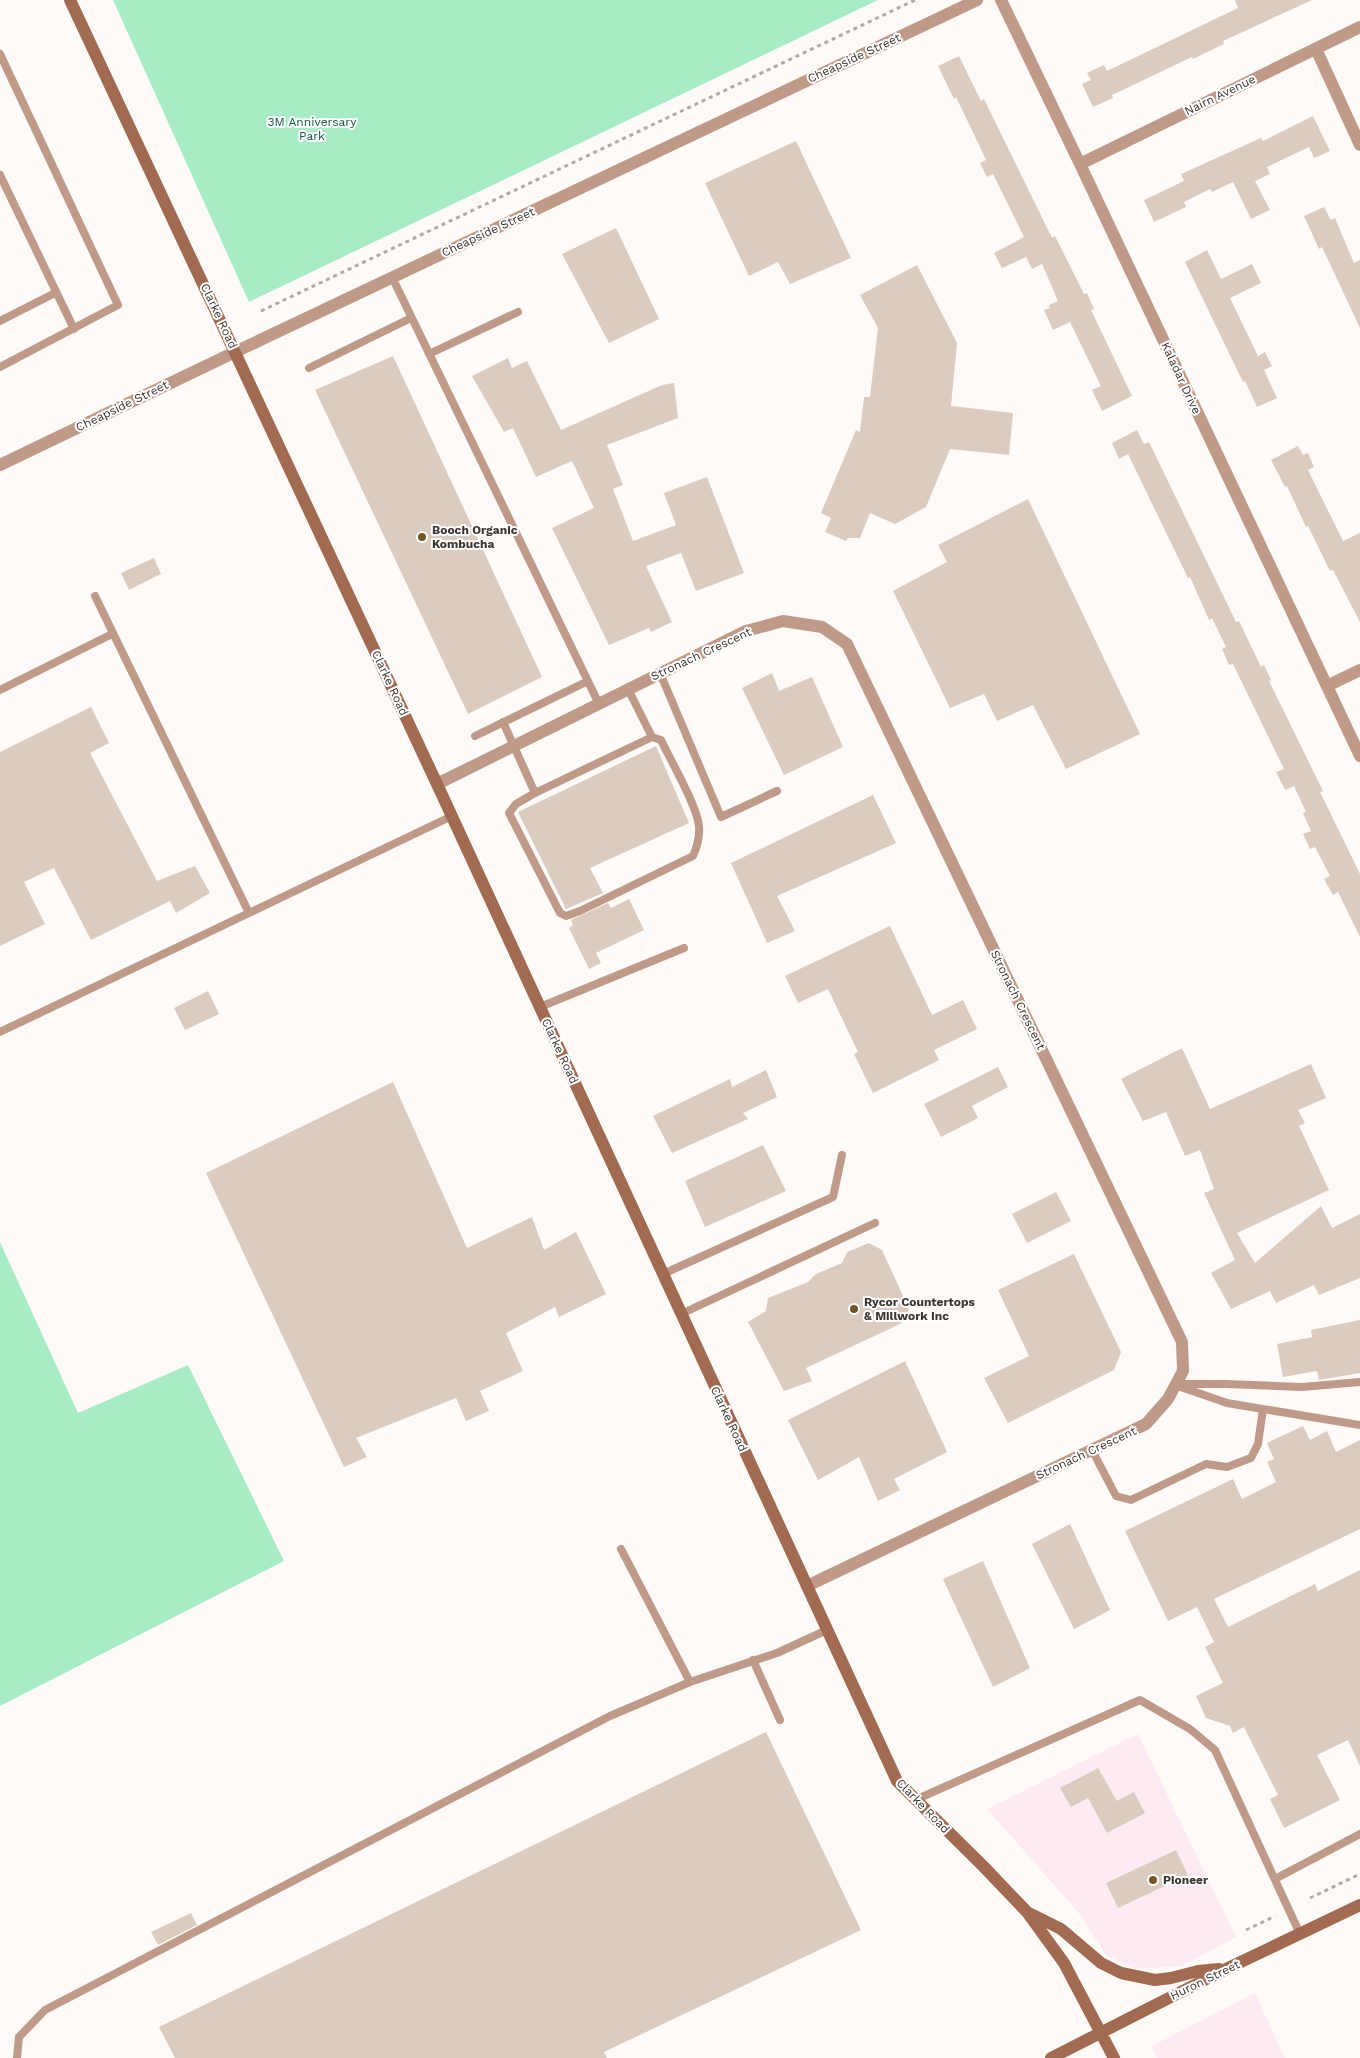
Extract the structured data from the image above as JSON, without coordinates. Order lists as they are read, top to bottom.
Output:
{
  "streets": {
    "main road": ["Clarke Road", "Huron Street"],
    "street": [
      "Cheapside Street",
      "Nairn Avenue",
      "Kaladar Drive",
      "Stronach Crescent"
    ]
  },
  "crossings": [
    ["Cheapside Street", "Clarke Road"],
    ["Nairn Avenue", "Kaladar Drive"],
    ["Clarke Road", "Stronach Crescent"],
    ["Clarke Road", "Huron Street"]
  ],
  "parks": ["3M Anniversary Park"],
  "places": ["Booch Organic Kombucha", "Rycor Countertops & Millwork Inc", "Pioneer"]
}
